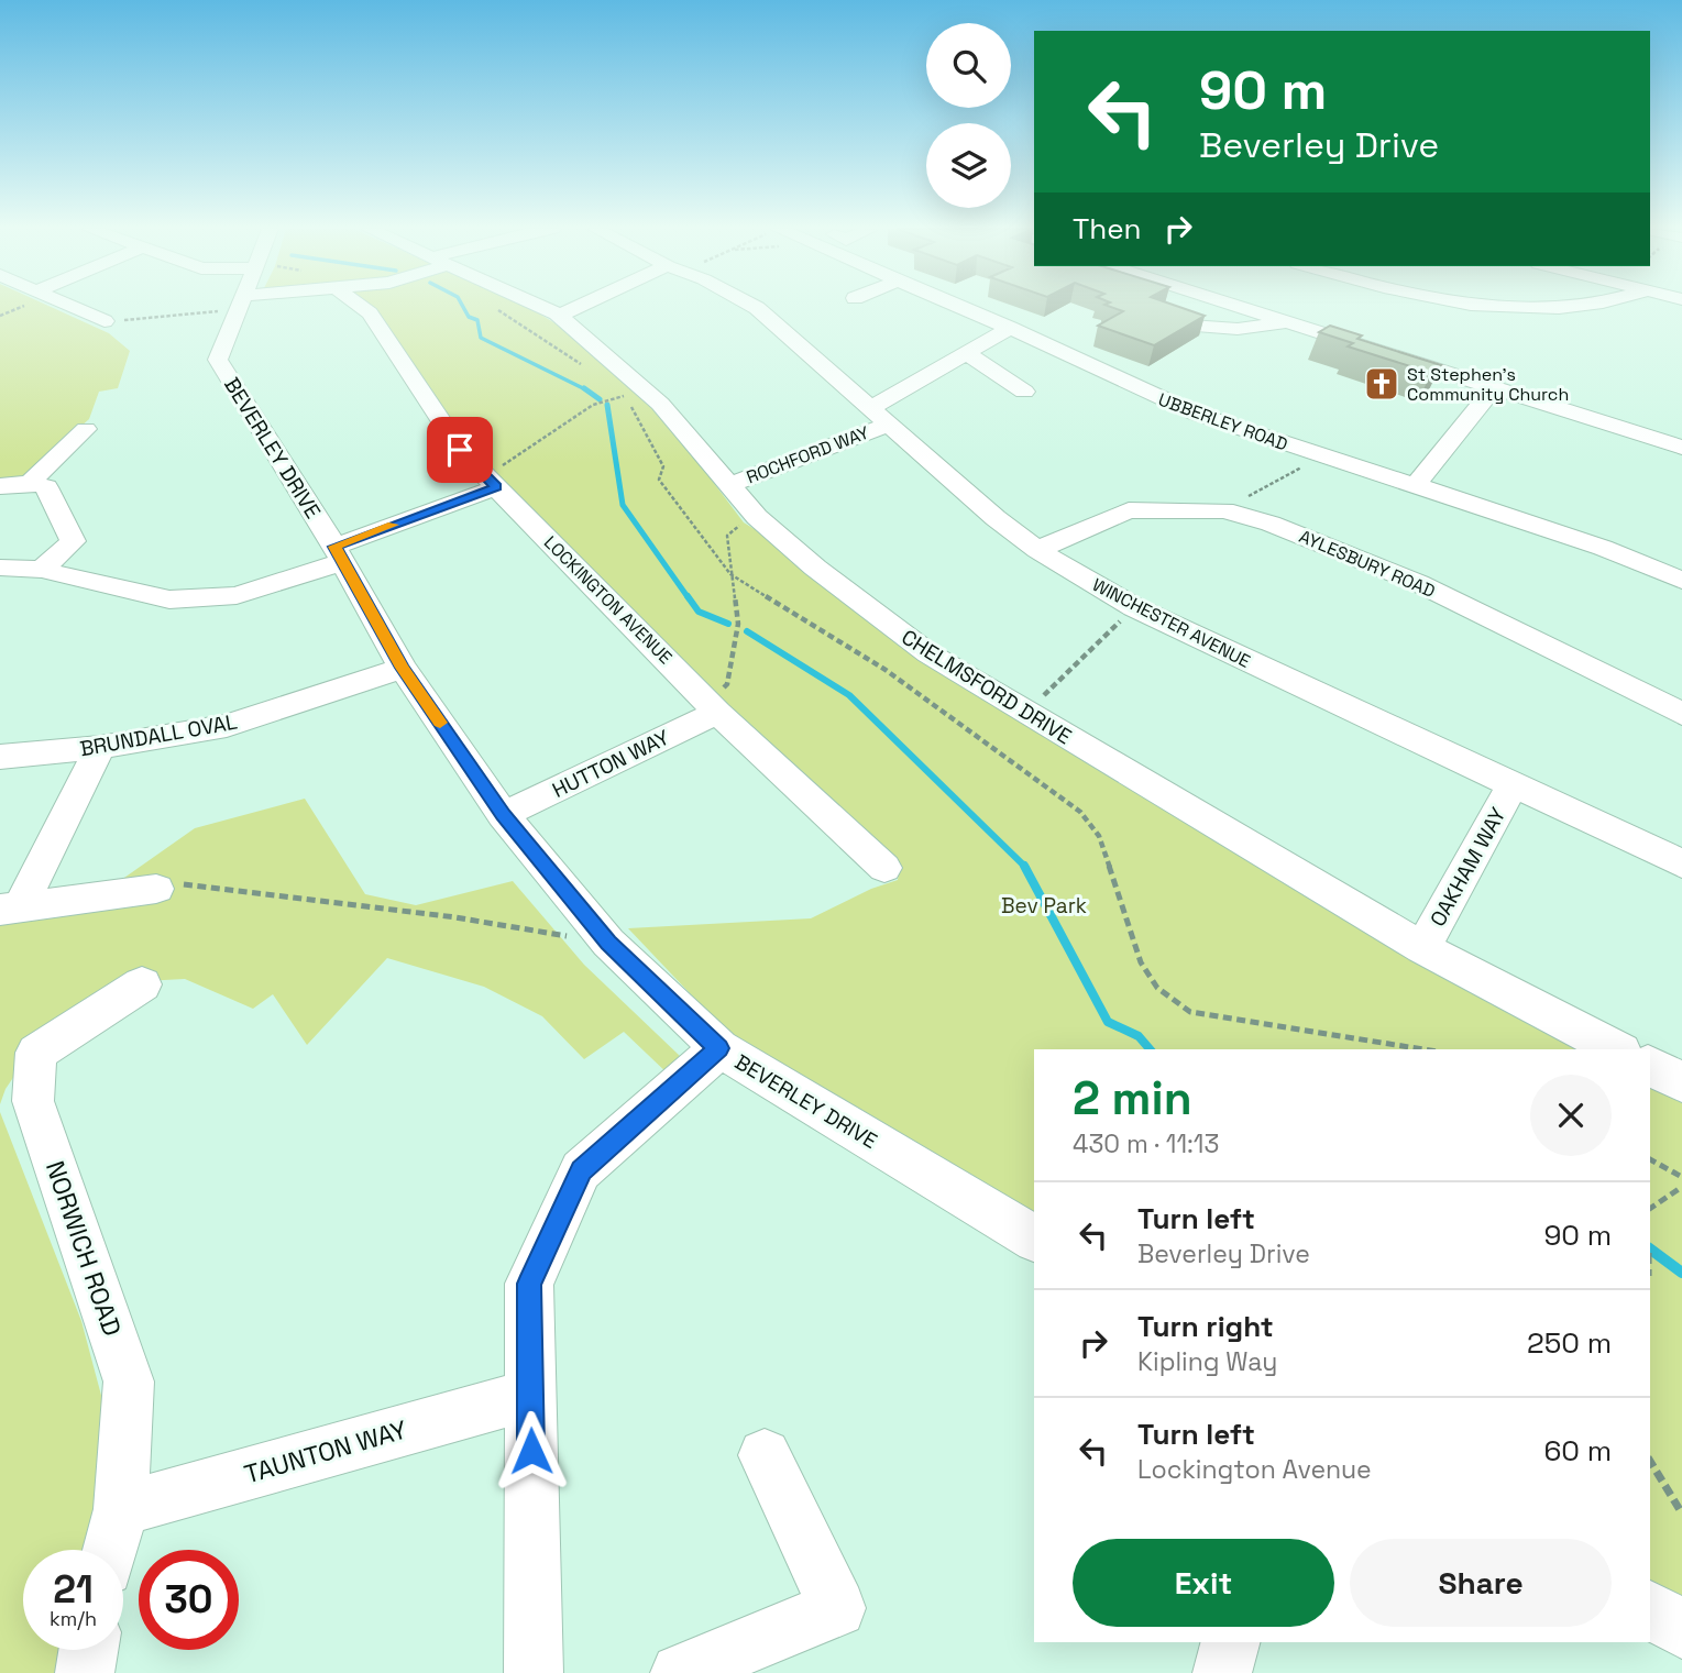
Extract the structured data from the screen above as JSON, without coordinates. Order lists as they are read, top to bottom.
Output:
{
  "streets": {
    "street": [
      "UBBERLEY ROAD",
      "BEVERLEY DRIVE",
      "ROCHFORD WAY",
      "AYLESBURY ROAD",
      "LOCKINGTON AVENUE",
      "WINCHESTER AVENUE",
      "CHELMSFORD DRIVE",
      "BRUNDALL OVAL",
      "HUTTON WAY",
      "OAKHAM WAY",
      "NORWICH ROAD",
      "TAUNTON WAY"
    ]
  },
  "crossings": [
    ["UBBERLEY ROAD", "ROCHFORD WAY"],
    ["BEVERLEY DRIVE", "BRUNDALL OVAL"],
    ["BEVERLEY DRIVE", "HUTTON WAY"],
    ["ROCHFORD WAY", "WINCHESTER AVENUE"],
    ["ROCHFORD WAY", "CHELMSFORD DRIVE"],
    ["AYLESBURY ROAD", "WINCHESTER AVENUE"],
    ["LOCKINGTON AVENUE", "HUTTON WAY"],
    ["WINCHESTER AVENUE", "OAKHAM WAY"],
    ["CHELMSFORD DRIVE", "OAKHAM WAY"],
    ["NORWICH ROAD", "TAUNTON WAY"]
  ],
  "parks": ["Bev Park"],
  "places": {
    "church": ["St Stephen's Community Church"]
  },
  "page": {
    "turn": ["90 m", "Beverley Drive"],
    "then": "Then",
    "heading": ["2 min", "430 m · 11:13"],
    "list": [
      {
        "name": "Turn left",
        "note": "Beverley Drive",
        "value": "90 m"
      },
      {
        "name": "Turn right",
        "note": "Kipling Way",
        "value": "250 m"
      },
      {
        "name": "Turn left",
        "note": "Lockington Avenue",
        "value": "60 m"
      }
    ],
    "buttons": ["Exit", "Share"],
    "speed": "21 km/h",
    "limit": "30"
  }
}
